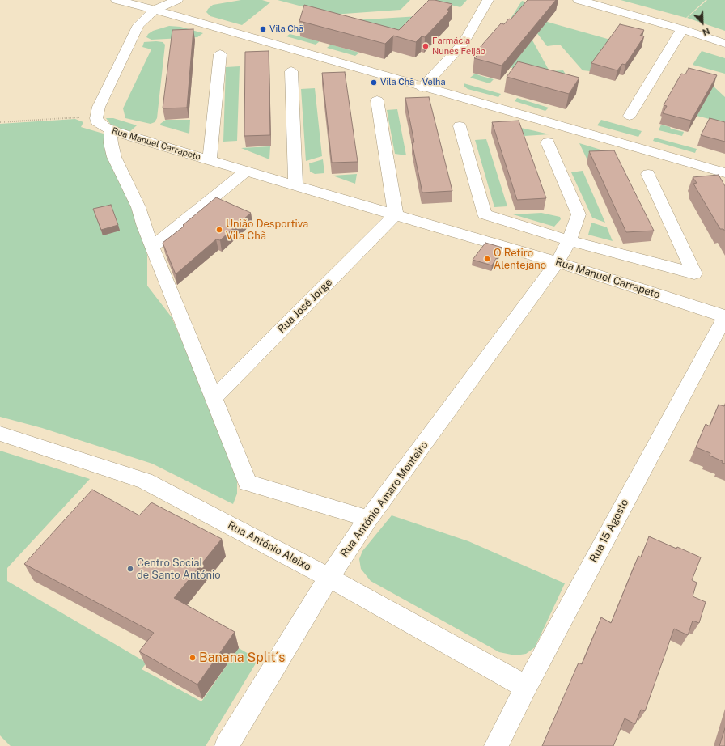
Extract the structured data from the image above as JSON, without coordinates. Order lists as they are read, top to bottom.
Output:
{
  "streets": {
    "street": [
      "Rua Manuel Carrapeto",
      "Rua José Jorge",
      "Rua António Amaro Monteiro",
      "Rua 15 Agosto",
      "Rua António Aleixo"
    ]
  },
  "crossings": [
    ["Rua Manuel Carrapeto", "Rua José Jorge"],
    ["Rua Manuel Carrapeto", "Rua António Amaro Monteiro"],
    ["Rua Manuel Carrapeto", "Rua 15 Agosto"],
    ["Rua António Amaro Monteiro", "Rua António Aleixo"],
    ["Rua 15 Agosto", "Rua António Aleixo"]
  ],
  "places": [
    "Vila Chã",
    "Farmácia Nunes Feijão",
    "Vila Chã - Velha",
    "União Desportiva Vila Chã",
    "O Retiro Alentejano",
    "Centro Social de Santo António",
    "Banana Split´s"
  ],
  "north": "bottom right"
}
